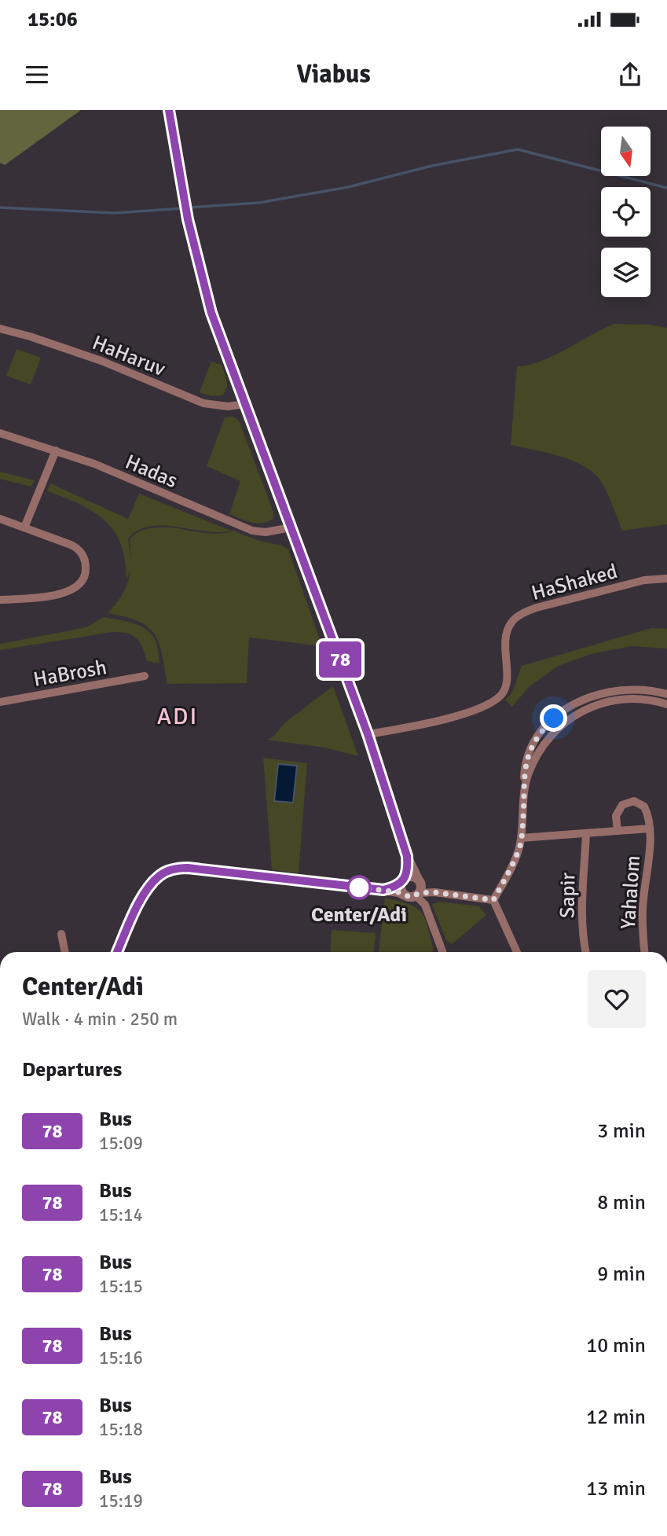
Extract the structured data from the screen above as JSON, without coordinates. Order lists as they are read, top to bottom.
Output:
{
  "streets": {
    "street": [
      "HaHaruv",
      "Hadas",
      "HaShaked",
      "HaBrosh",
      "Yahalom",
      "Sapir"
    ]
  },
  "districts": ["ADI"],
  "places": ["Center/Adi"],
  "lines": ["bus line 78"],
  "north": "bottom",
  "page": {
    "status": "15:06",
    "header": "Viabus",
    "on_map": "78",
    "heading": [
      ["Center/Adi", "Walk · 4 min · 250 m"],
      "Departures"
    ],
    "list": [
      {
        "mark": "78",
        "name": "Bus",
        "note": "15:09",
        "value": "3 min"
      },
      {
        "mark": "78",
        "name": "Bus",
        "note": "15:14",
        "value": "8 min"
      },
      {
        "mark": "78",
        "name": "Bus",
        "note": "15:15",
        "value": "9 min"
      },
      {
        "mark": "78",
        "name": "Bus",
        "note": "15:16",
        "value": "10 min"
      },
      {
        "mark": "78",
        "name": "Bus",
        "note": "15:18",
        "value": "12 min"
      },
      {
        "mark": "78",
        "name": "Bus",
        "note": "15:19",
        "value": "13 min"
      }
    ]
  }
}
